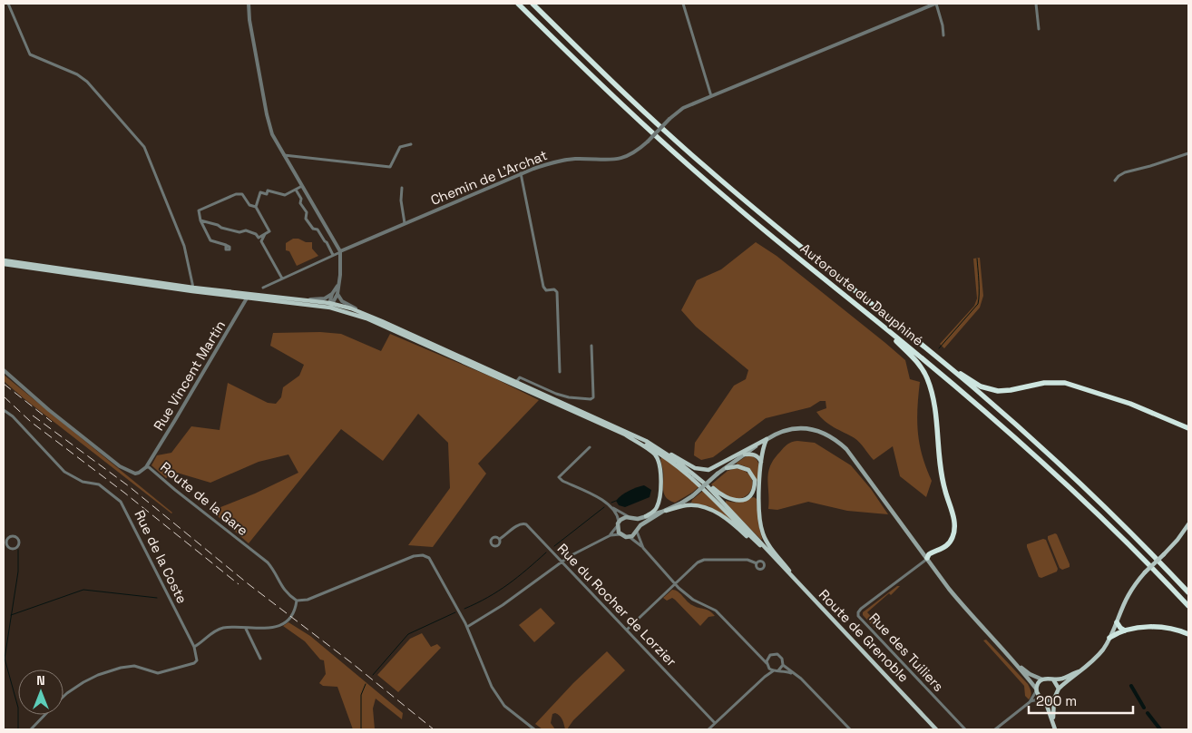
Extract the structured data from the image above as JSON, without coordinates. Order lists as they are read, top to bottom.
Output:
{
  "streets": {
    "highway": ["Autoroute du Dauphiné"],
    "main road": ["Route de Grenoble"],
    "street": [
      "Chemin de L'Archat",
      "Rue Vincent Martin",
      "Route de la Gare",
      "Rue de la Coste",
      "Rue du Rocher de Lorzier",
      "Rue des Tuiliers"
    ]
  },
  "crossings": [
    ["Rue Vincent Martin", "Route de la Gare"]
  ],
  "scale_bar": "200 m",
  "north": "top"
}
